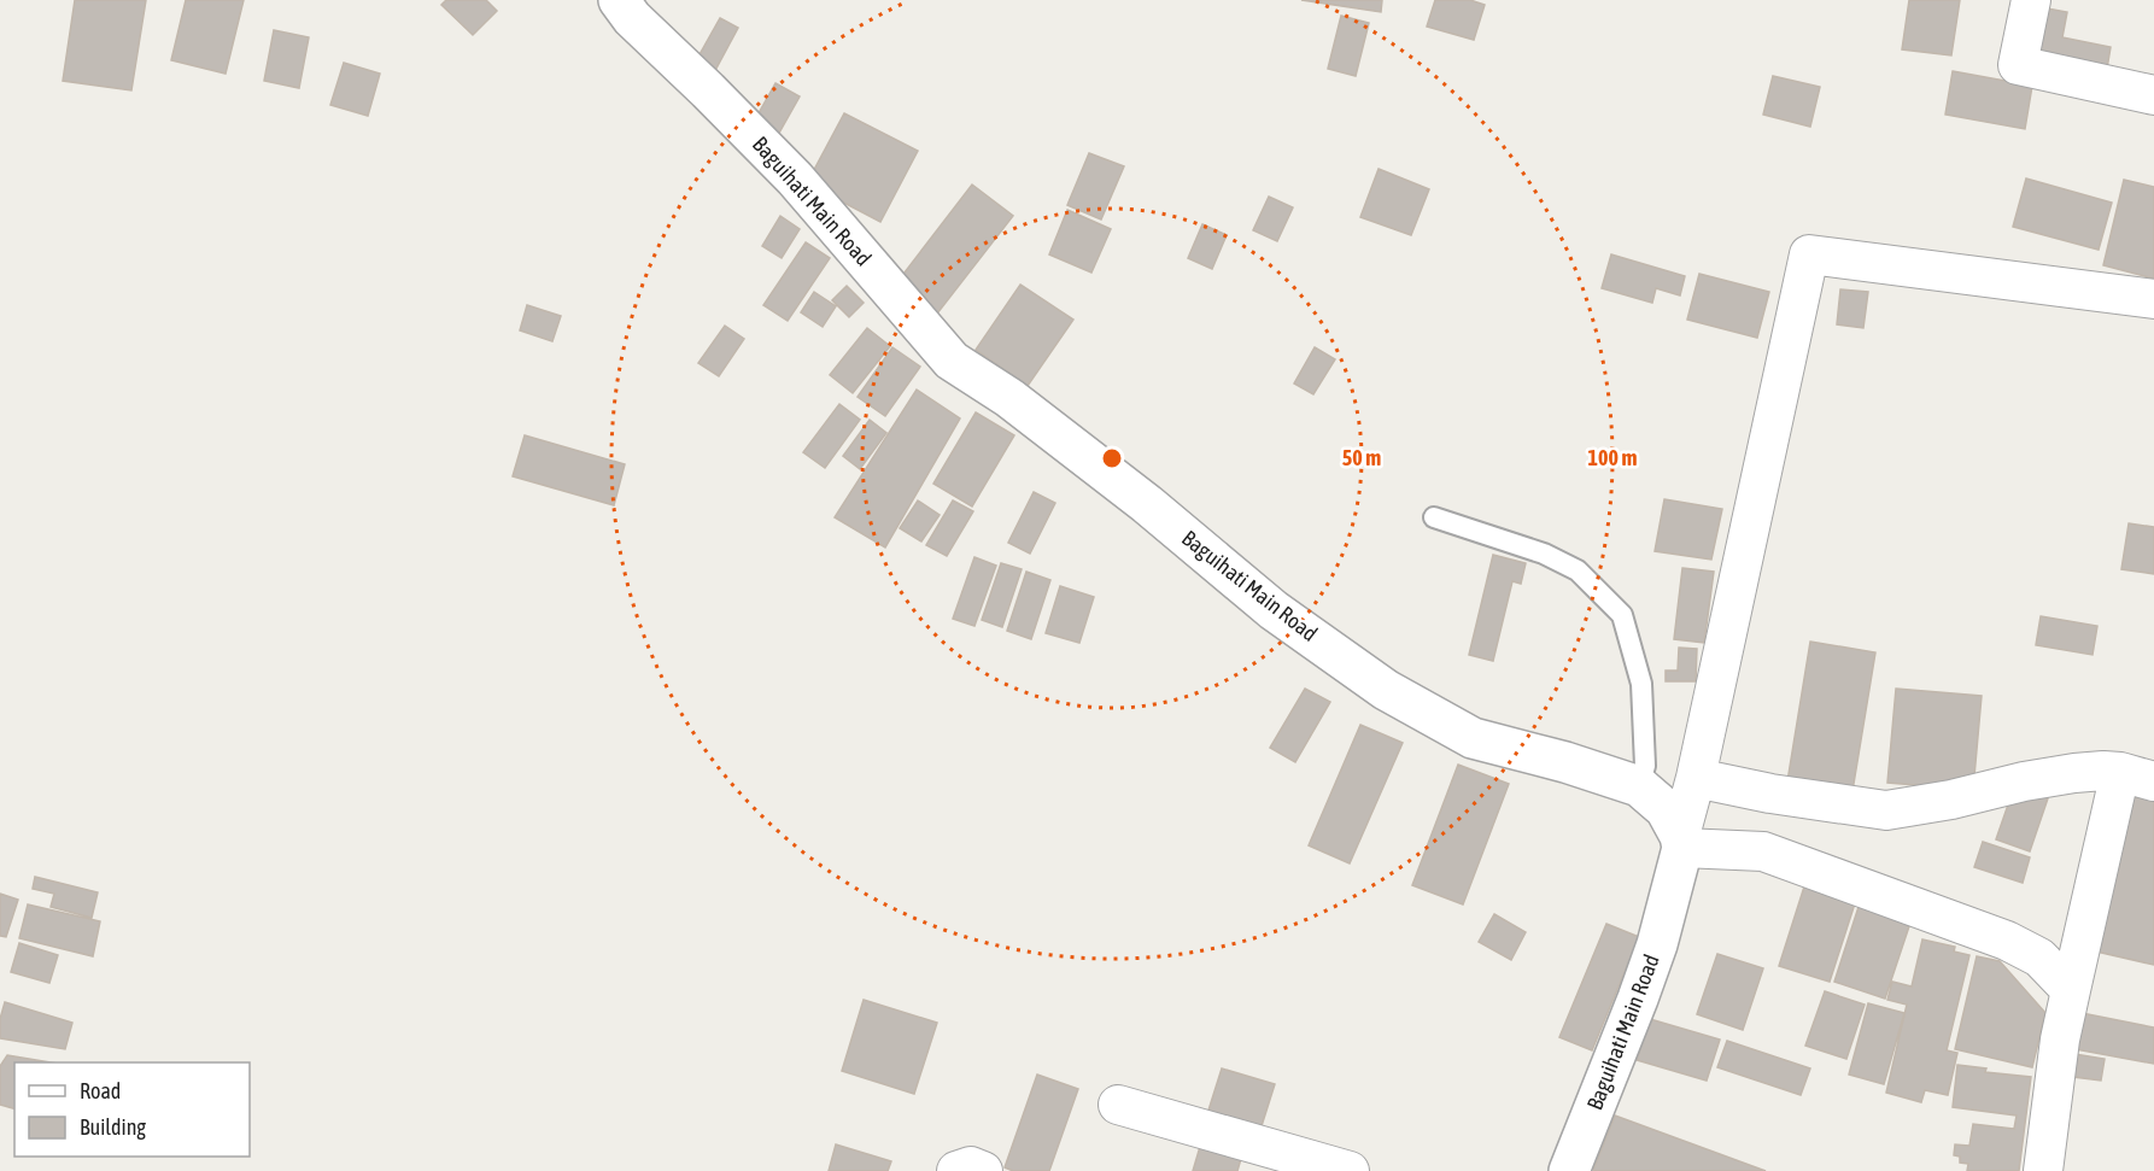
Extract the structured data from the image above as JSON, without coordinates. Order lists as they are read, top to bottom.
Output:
{
  "streets": {
    "street": ["Baguihati Main Road"]
  },
  "legend": ["Road", "Building"],
  "rings": ["50 m", "100 m"]
}
